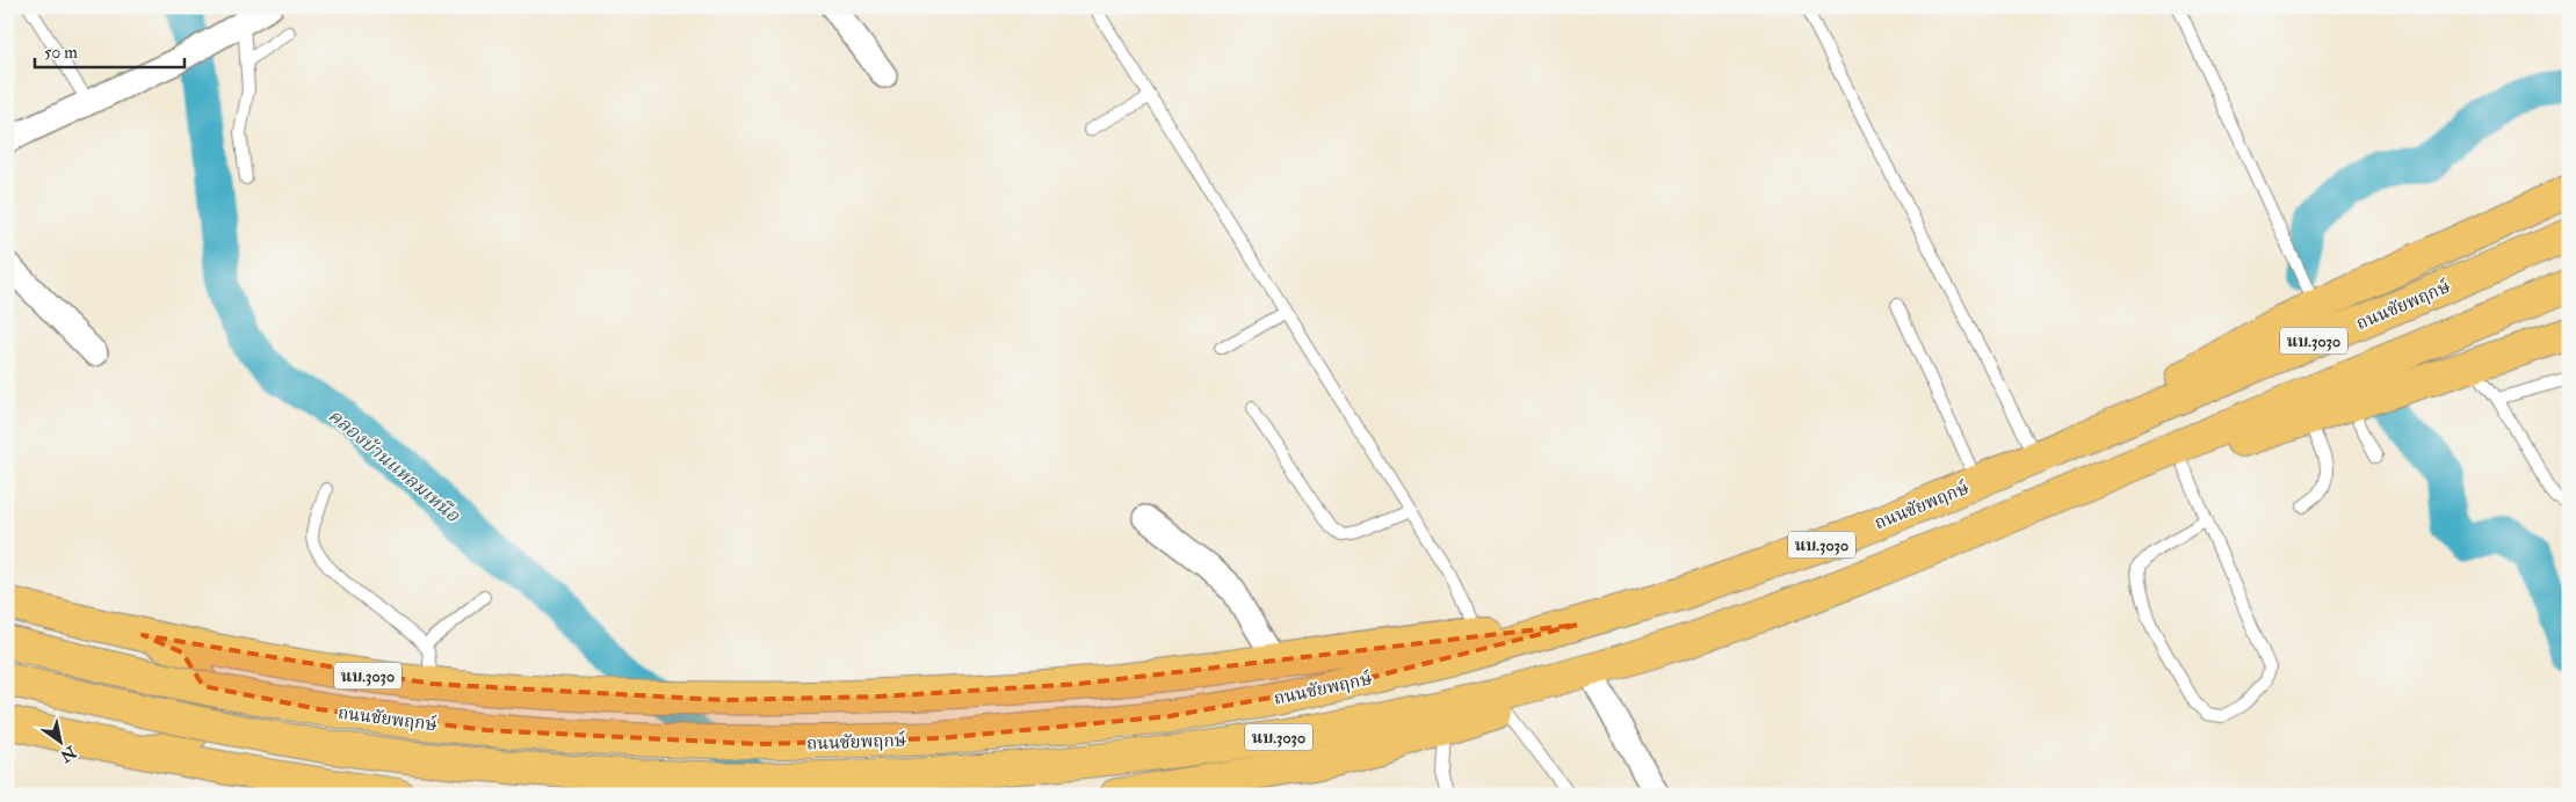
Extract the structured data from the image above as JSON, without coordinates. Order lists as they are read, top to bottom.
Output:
{
  "streets": {
    "main road": ["ถนนชัยพฤกษ์", "นบ.3030"]
  },
  "water": ["คลองบ้านแหลมเหนือ"],
  "scale_bar": "50 m",
  "north": "bottom right"
}
